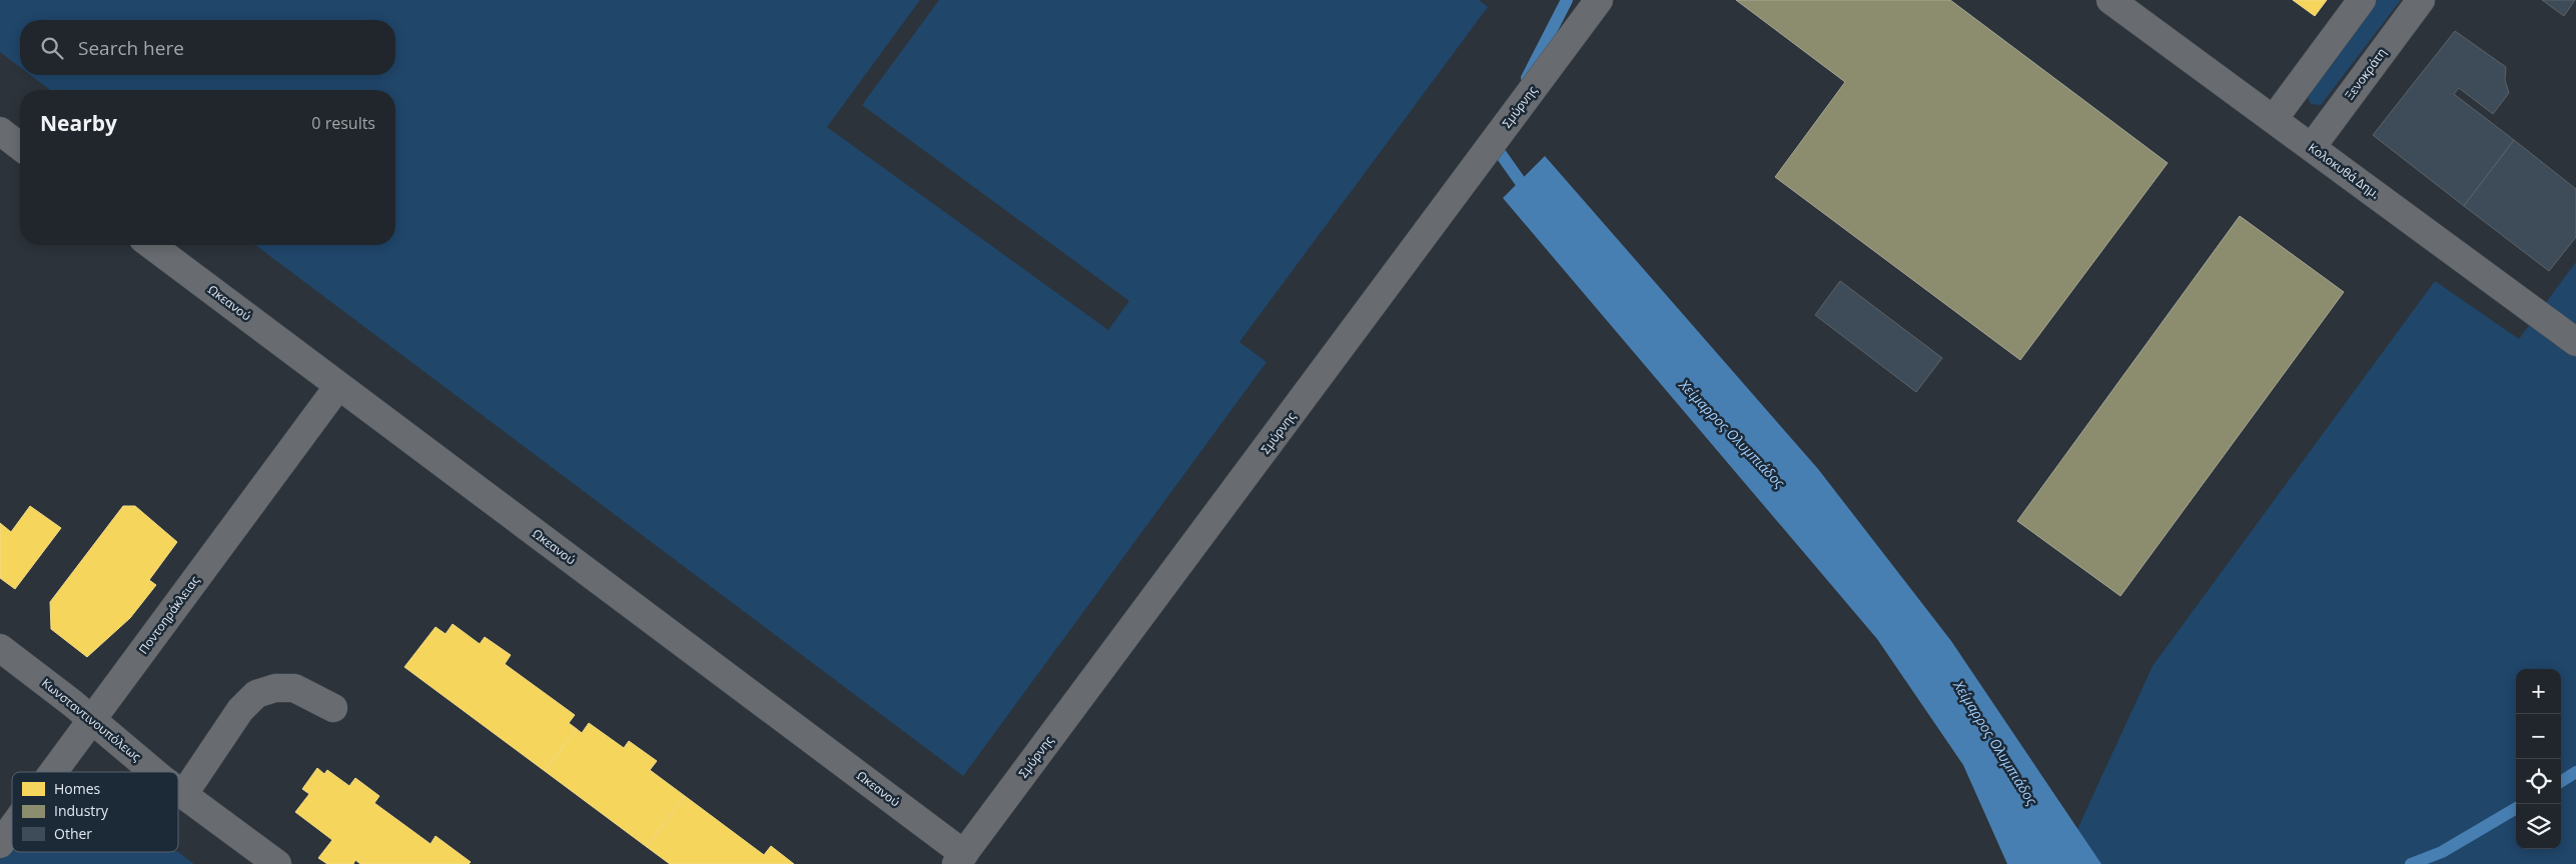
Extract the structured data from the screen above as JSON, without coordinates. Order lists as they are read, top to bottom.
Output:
{
  "streets": {
    "street": [
      "Ξενοκράτη",
      "Σμύρνης",
      "Κολοκυθά Δημ.",
      "Ωκεανού",
      "Ποντοηράκλειας",
      "Κωνσταντινουπόλεως"
    ]
  },
  "crossings": [
    ["Ξενοκράτη", "Κολοκυθά Δημ."],
    ["Σμύρνης", "Ωκεανού"],
    ["Ωκεανού", "Ποντοηράκλειας"],
    ["Ποντοηράκλειας", "Κωνσταντινουπόλεως"]
  ],
  "water": ["Χείμαρρος Ολυμπιάδος"],
  "legend": ["Homes", "Industry", "Other"],
  "page": {
    "search": "Search here",
    "heading": ["Nearby", "0 results"],
    "map_buttons": ["+", "−"]
  }
}
